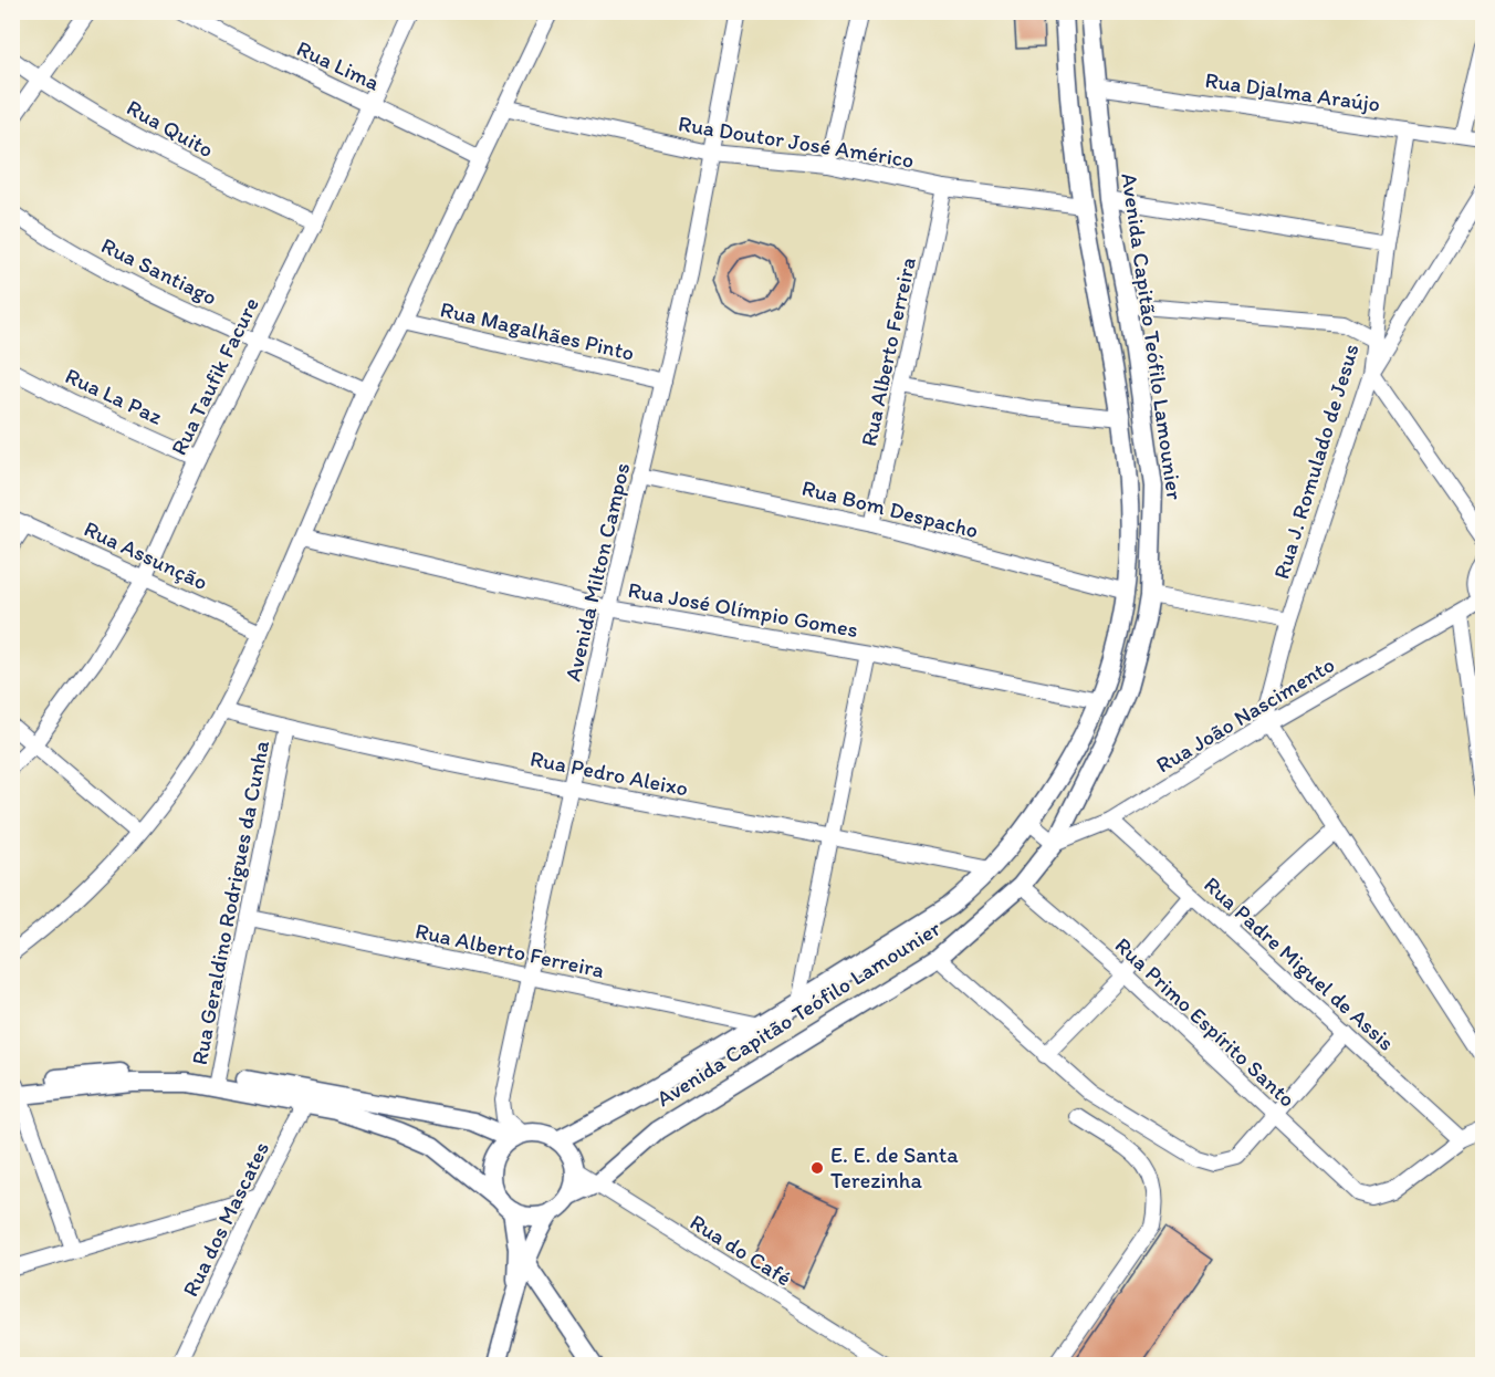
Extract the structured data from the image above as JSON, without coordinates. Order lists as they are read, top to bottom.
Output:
{
  "streets": {
    "main road": ["Avenida Capitão Teófilo Lamounier"],
    "street": [
      "Rua Lima",
      "Rua Djalma Araújo",
      "Rua Quito",
      "Rua Doutor José Américo",
      "Rua Santiago",
      "Rua Magalhães Pinto",
      "Rua Alberto Ferreira",
      "Rua Taufik Facure",
      "Rua La Paz",
      "Rua J. Romulado de Jesus",
      "Rua Bom Despacho",
      "Rua Assunção",
      "Avenida Milton Campos",
      "Rua José Olímpio Gomes",
      "Rua João Nascimento",
      "Rua Pedro Aleixo",
      "Rua Geraldino Rodrigues da Cunha",
      "Rua Padre Miguel de Assis",
      "Rua Primo Espírito Santo",
      "Rua dos Mascates",
      "Rua do Café"
    ]
  },
  "crossings": [
    ["Rua Lima", "Rua Taufik Facure"],
    ["Rua Djalma Araújo", "Avenida Capitão Teófilo Lamounier"],
    ["Rua Djalma Araújo", "Rua J. Romulado de Jesus"],
    ["Rua Quito", "Rua Taufik Facure"],
    ["Rua Doutor José Américo", "Avenida Capitão Teófilo Lamounier"],
    ["Rua Doutor José Américo", "Rua Alberto Ferreira"],
    ["Rua Doutor José Américo", "Avenida Milton Campos"],
    ["Rua Santiago", "Rua Taufik Facure"],
    ["Rua Magalhães Pinto", "Avenida Milton Campos"],
    ["Avenida Capitão Teófilo Lamounier", "Rua Alberto Ferreira"],
    ["Avenida Capitão Teófilo Lamounier", "Rua Bom Despacho"],
    ["Avenida Capitão Teófilo Lamounier", "Avenida Milton Campos"],
    ["Avenida Capitão Teófilo Lamounier", "Rua José Olímpio Gomes"],
    ["Avenida Capitão Teófilo Lamounier", "Rua João Nascimento"],
    ["Avenida Capitão Teófilo Lamounier", "Rua Pedro Aleixo"],
    ["Avenida Capitão Teófilo Lamounier", "Rua Primo Espírito Santo"],
    ["Avenida Capitão Teófilo Lamounier", "Rua do Café"],
    ["Rua Alberto Ferreira", "Rua Bom Despacho"],
    ["Rua Alberto Ferreira", "Avenida Milton Campos"],
    ["Rua Alberto Ferreira", "Rua Geraldino Rodrigues da Cunha"],
    ["Rua Taufik Facure", "Rua La Paz"],
    ["Rua Taufik Facure", "Rua Assunção"],
    ["Rua J. Romulado de Jesus", "Rua João Nascimento"],
    ["Rua Bom Despacho", "Avenida Milton Campos"],
    ["Avenida Milton Campos", "Rua José Olímpio Gomes"],
    ["Avenida Milton Campos", "Rua Pedro Aleixo"],
    ["Avenida Milton Campos", "Rua do Café"],
    ["Rua João Nascimento", "Rua Padre Miguel de Assis"],
    ["Rua Pedro Aleixo", "Rua Geraldino Rodrigues da Cunha"],
    ["Rua Padre Miguel de Assis", "Rua Primo Espírito Santo"]
  ],
  "places": ["E. E. de Santa Terezinha"]
}
